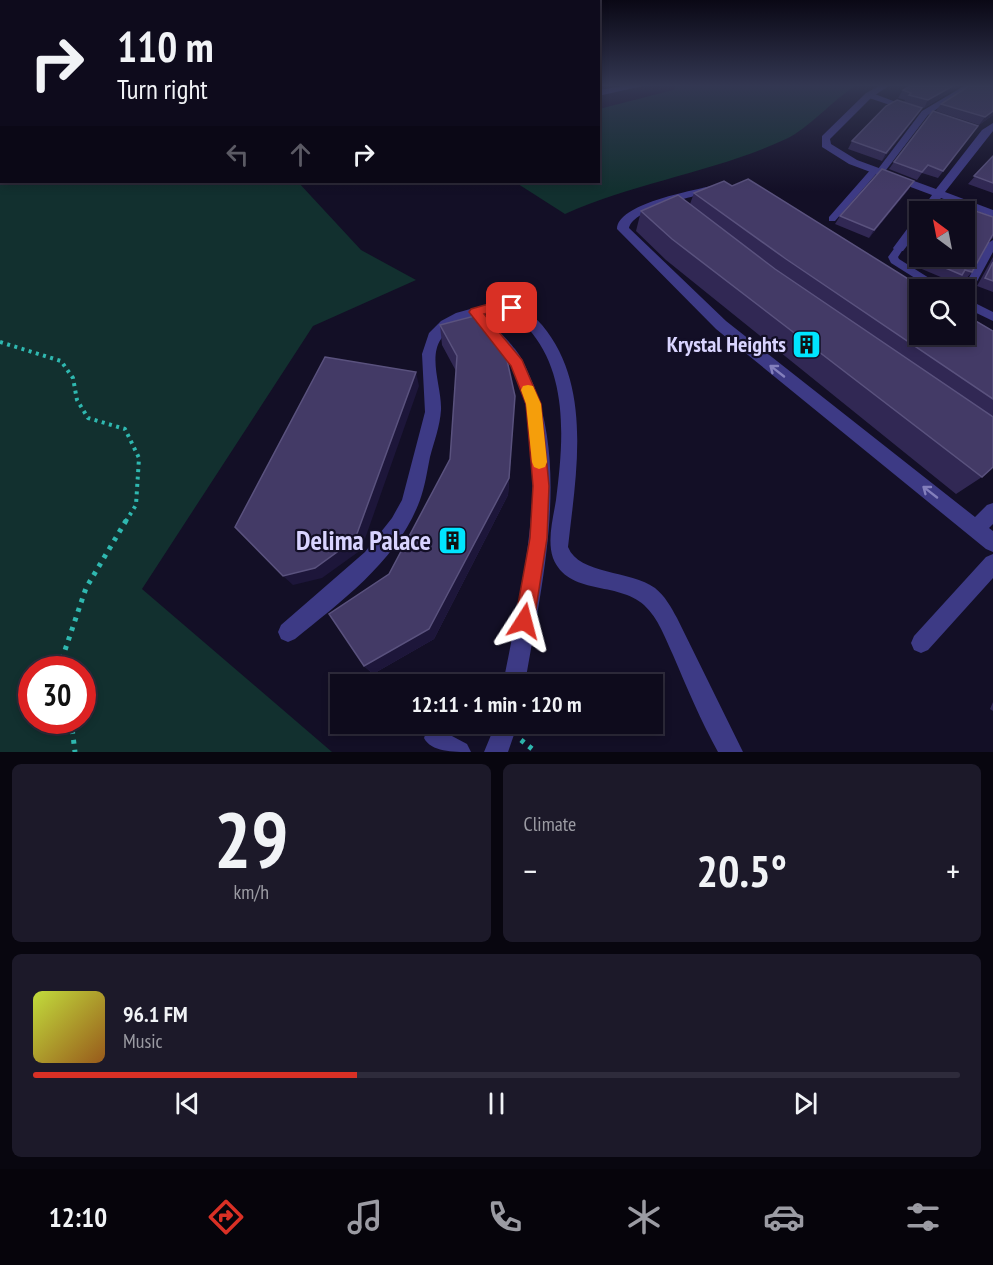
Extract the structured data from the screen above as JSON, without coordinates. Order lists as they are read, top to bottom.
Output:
{
  "places": {
    "building": ["Krystal Heights", "Delima Palace"]
  },
  "north": "top left",
  "page": {
    "turn": ["110 m", "Turn right"],
    "limit": "30",
    "trip": "12:11 · 1 min · 120 m",
    "tile": [
      ["29", "km/h"],
      "Climate"
    ],
    "heat": ["−", "20.5°", "+"],
    "song": ["96.1 FM", "Music"],
    "tabs": "12:10"
  }
}
